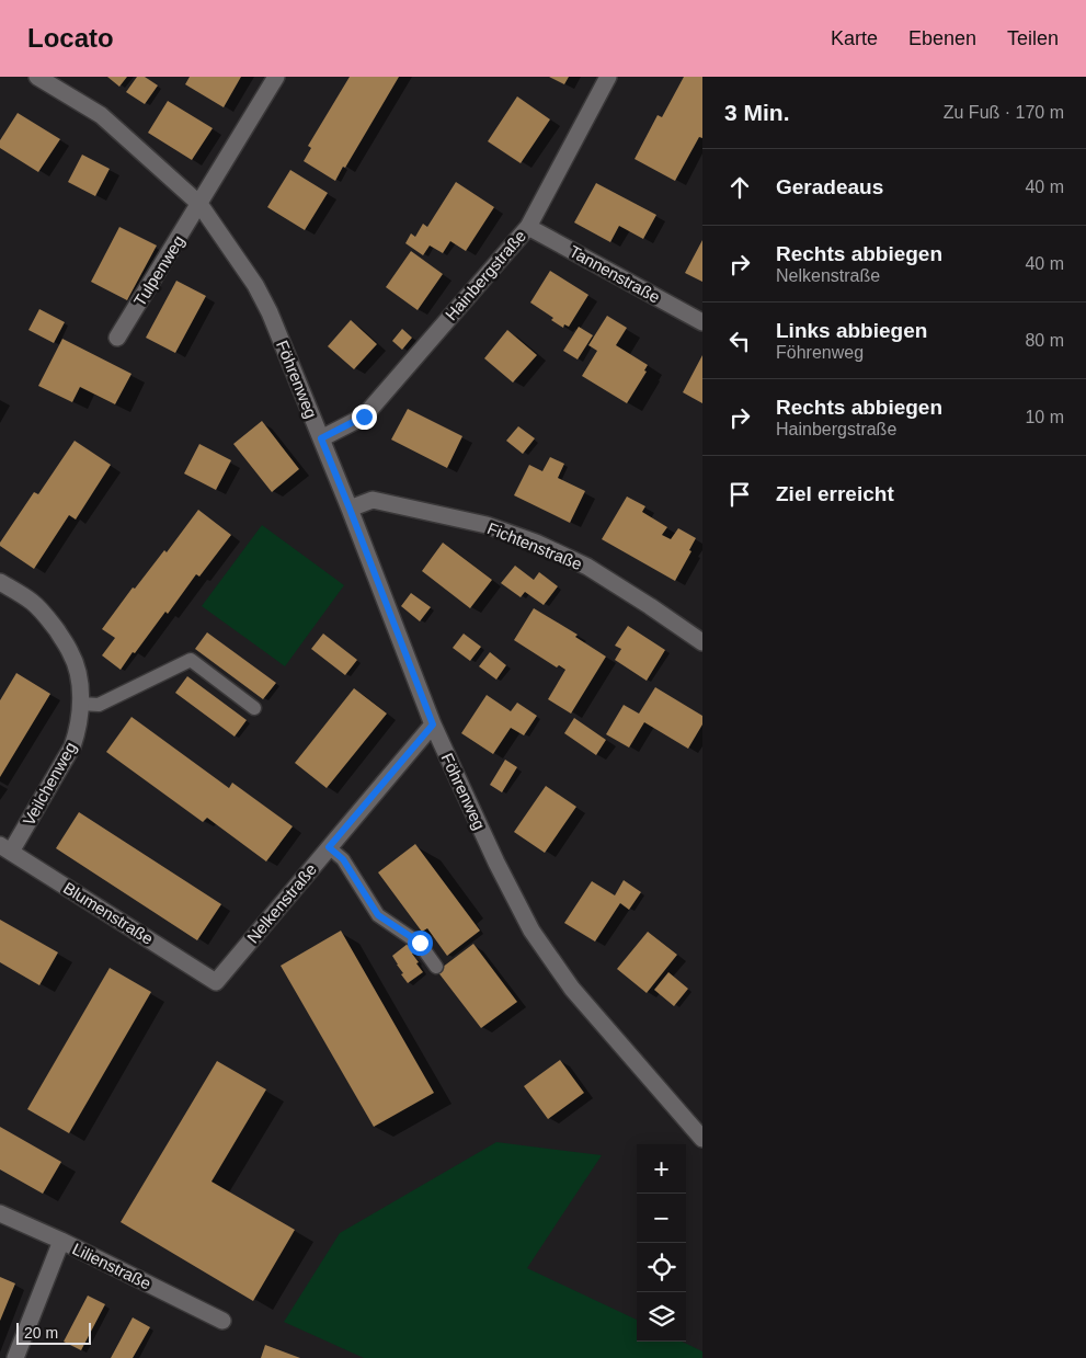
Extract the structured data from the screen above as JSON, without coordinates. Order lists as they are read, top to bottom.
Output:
{
  "streets": {
    "street": [
      "Tulpenweg",
      "Tannenstraße",
      "Hainbergstraße",
      "Föhrenweg",
      "Fichtenstraße",
      "Veilchenweg",
      "Nelkenstraße",
      "Blumenstraße",
      "Lilienstraße"
    ]
  },
  "crossings": [
    ["Tulpenweg", "Föhrenweg"],
    ["Tannenstraße", "Hainbergstraße"],
    ["Hainbergstraße", "Föhrenweg"],
    ["Föhrenweg", "Fichtenstraße"],
    ["Föhrenweg", "Nelkenstraße"],
    ["Veilchenweg", "Blumenstraße"],
    ["Nelkenstraße", "Blumenstraße"]
  ],
  "scale_bar": "20 m",
  "page": {
    "header": "Locato",
    "nav": ["Karte", "Ebenen", "Teilen"],
    "heading": ["3 Min.", "Zu Fuß · 170 m"],
    "list": [
      ["Geradeaus", "40 m"],
      ["Rechts abbiegen", "Nelkenstraße", "40 m"],
      ["Links abbiegen", "Föhrenweg", "80 m"],
      ["Rechts abbiegen", "Hainbergstraße", "10 m"],
      "Ziel erreicht"
    ],
    "map_buttons": ["+", "−"],
    "scale": "20 m"
  }
}
